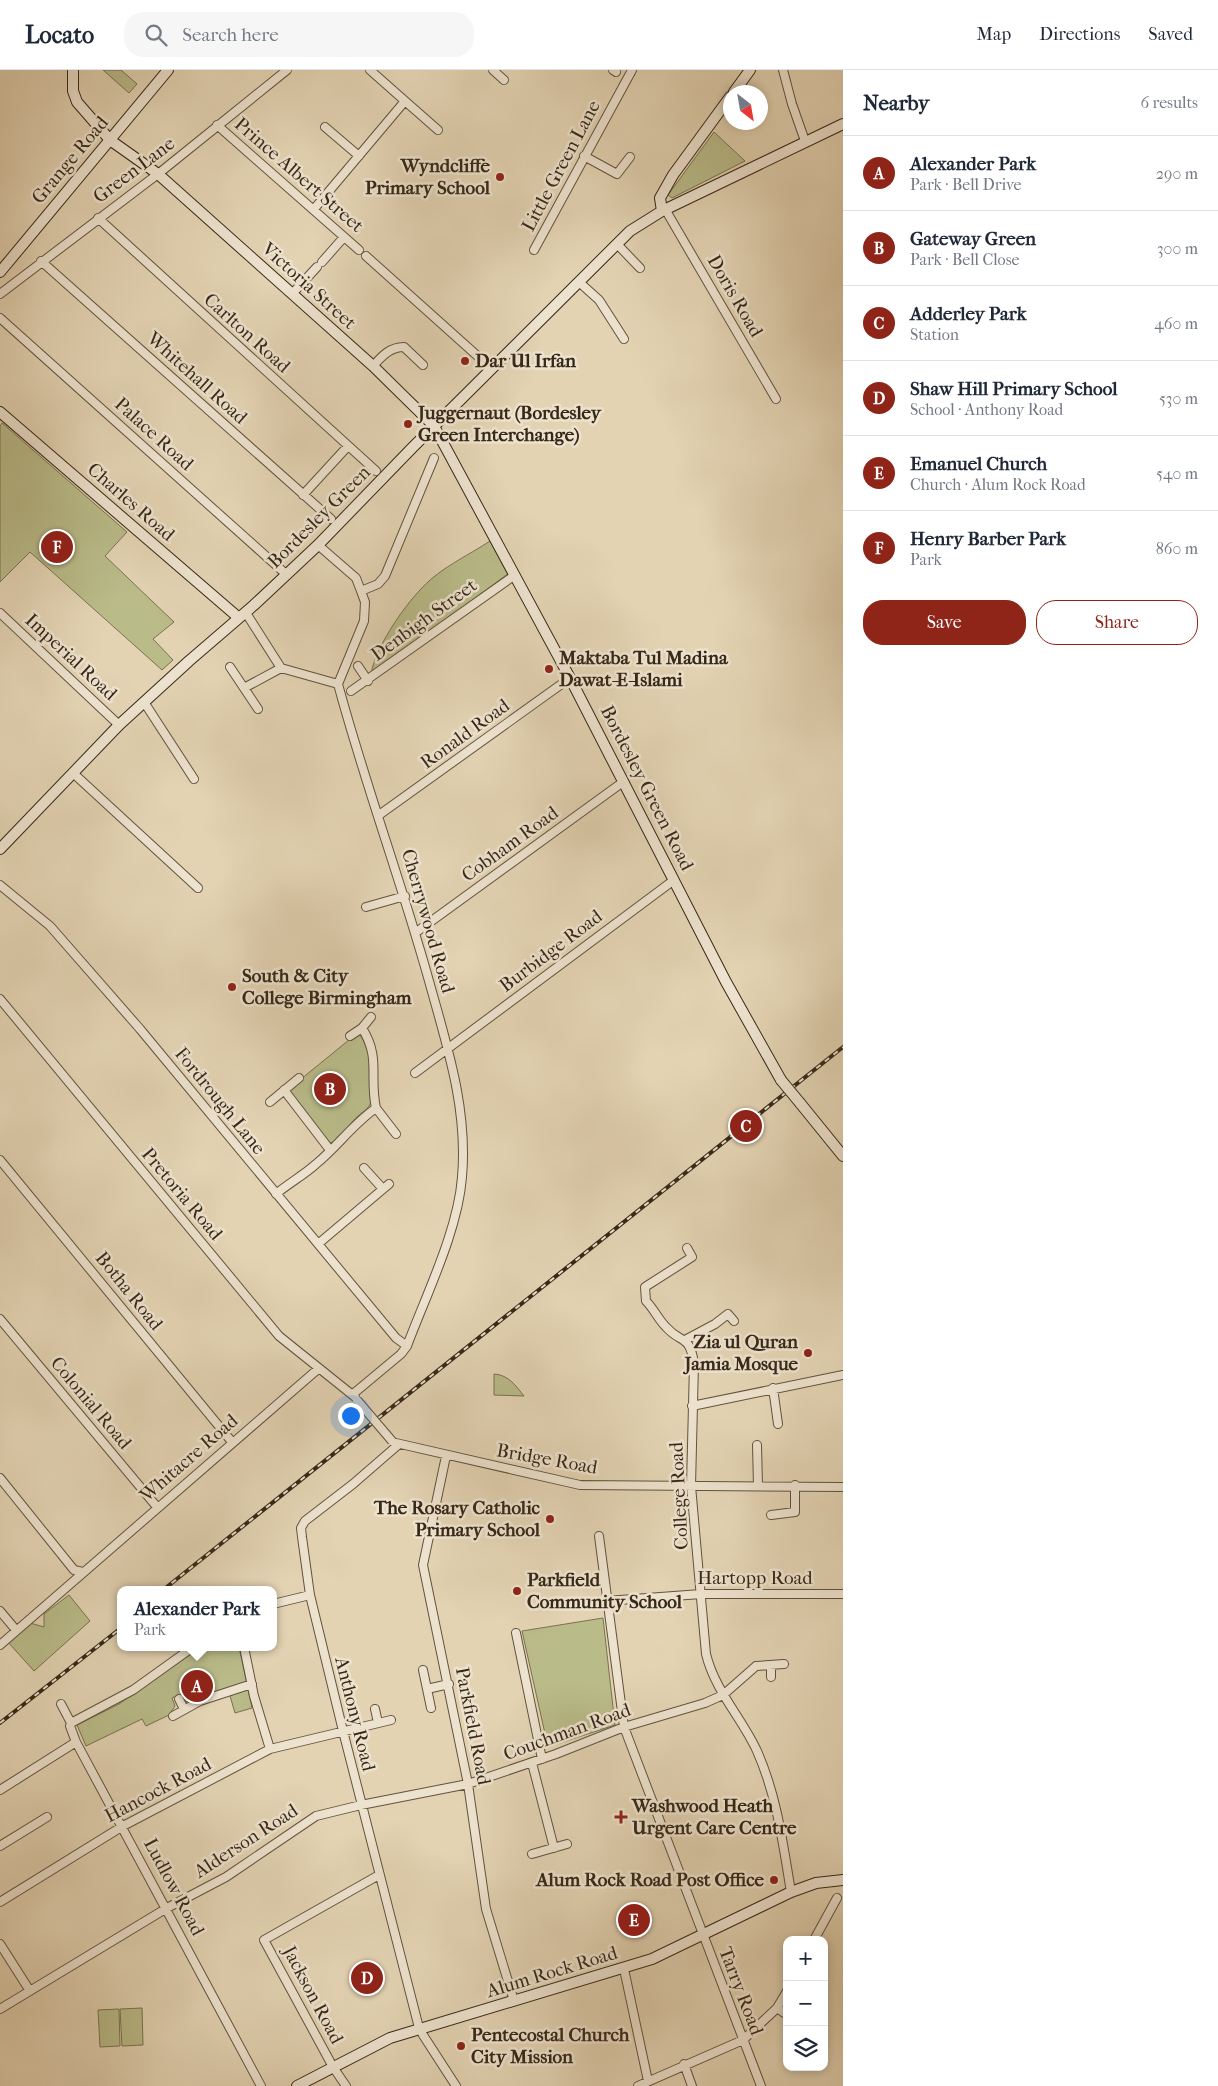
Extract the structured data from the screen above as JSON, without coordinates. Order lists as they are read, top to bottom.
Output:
{
  "streets": {
    "main road": [
      "Grange Road",
      "Victoria Street",
      "Charles Road",
      "Bordesley Green",
      "Bordesley Green Road",
      "Alum Rock Road"
    ],
    "street": [
      "Little Green Lane",
      "Green Lane",
      "Prince Albert Street",
      "Doris Road",
      "Carlton Road",
      "Whitehall Road",
      "Palace Road",
      "Denbigh Street",
      "Imperial Road",
      "Ronald Road",
      "Cobham Road",
      "Cherrywood Road",
      "Burbidge Road",
      "Fordrough Lane",
      "Pretoria Road",
      "Botha Road",
      "Colonial Road",
      "Whitacre Road",
      "Bridge Road",
      "College Road",
      "Hartopp Road",
      "Anthony Road",
      "Parkfield Road",
      "Couchman Road",
      "Hancock Road",
      "Alderson Road",
      "Ludlow Road",
      "Tarry Road",
      "Jackson Road"
    ]
  },
  "crossings": [
    ["Grange Road", "Victoria Street"],
    ["Green Lane", "Prince Albert Street"],
    ["Green Lane", "Victoria Street"],
    ["Green Lane", "Carlton Road"],
    ["Green Lane", "Whitehall Road"],
    ["Prince Albert Street", "Bordesley Green"],
    ["Victoria Street", "Bordesley Green"],
    ["Victoria Street", "Bordesley Green Road"],
    ["Doris Road", "Bordesley Green"],
    ["Palace Road", "Bordesley Green"],
    ["Charles Road", "Bordesley Green"],
    ["Bordesley Green", "Imperial Road"],
    ["Bordesley Green", "Bordesley Green Road"],
    ["Denbigh Street", "Bordesley Green Road"],
    ["Ronald Road", "Bordesley Green Road"],
    ["Ronald Road", "Cherrywood Road"],
    ["Bordesley Green Road", "Cobham Road"],
    ["Bordesley Green Road", "Burbidge Road"],
    ["Cobham Road", "Cherrywood Road"],
    ["Cherrywood Road", "Burbidge Road"],
    ["Cherrywood Road", "Fordrough Lane"],
    ["Cherrywood Road", "Pretoria Road"],
    ["Pretoria Road", "Whitacre Road"],
    ["Botha Road", "Whitacre Road"],
    ["Colonial Road", "Whitacre Road"],
    ["Bridge Road", "College Road"],
    ["Bridge Road", "Anthony Road"],
    ["Bridge Road", "Parkfield Road"],
    ["College Road", "Hartopp Road"],
    ["College Road", "Couchman Road"],
    ["College Road", "Alum Rock Road"],
    ["Hartopp Road", "Tarry Road"],
    ["Anthony Road", "Couchman Road"],
    ["Anthony Road", "Hancock Road"],
    ["Anthony Road", "Alderson Road"],
    ["Anthony Road", "Alum Rock Road"],
    ["Anthony Road", "Jackson Road"],
    ["Parkfield Road", "Couchman Road"],
    ["Parkfield Road", "Alum Rock Road"],
    ["Couchman Road", "Alderson Road"],
    ["Couchman Road", "Tarry Road"],
    ["Hancock Road", "Ludlow Road"],
    ["Alderson Road", "Ludlow Road"],
    ["Alum Rock Road", "Tarry Road"],
    ["Alum Rock Road", "Jackson Road"]
  ],
  "places": {
    "other": [
      "Wyndcliffe Primary School",
      "Dar Ul Irfan",
      "Juggernaut (Bordesley Green Interchange)",
      "Maktaba Tul Madina Dawat-E-Islami",
      "South & City College Birmingham",
      "Zia ul Quran Jamia Mosque",
      "The Rosary Catholic Primary School",
      "Parkfield Community School",
      "Alum Rock Road Post Office",
      "Pentecostal Church City Mission"
    ],
    "health": ["Washwood Heath Urgent Care Centre"]
  },
  "north": "bottom right",
  "page": {
    "header": "Locato",
    "search": "Search here",
    "nav": ["Map", "Directions", "Saved"],
    "heading": ["Nearby", "6 results"],
    "list": [
      {
        "mark": "A",
        "name": "Alexander Park",
        "note": "Park · Bell Drive",
        "value": "290 m"
      },
      {
        "mark": "B",
        "name": "Gateway Green",
        "note": "Park · Bell Close",
        "value": "300 m"
      },
      {
        "mark": "C",
        "name": "Adderley Park",
        "note": "Station",
        "value": "460 m"
      },
      {
        "mark": "D",
        "name": "Shaw Hill Primary School",
        "note": "School · Anthony Road",
        "value": "530 m"
      },
      {
        "mark": "E",
        "name": "Emanuel Church",
        "note": "Church · Alum Rock Road",
        "value": "540 m"
      },
      {
        "mark": "F",
        "name": "Henry Barber Park",
        "note": "Park",
        "value": "860 m"
      }
    ],
    "pins": [
      "F",
      "B",
      "C",
      "A",
      "E",
      "D"
    ],
    "buttons": ["Save", "Share"],
    "popup": ["Alexander Park", "Park"],
    "map_buttons": ["+", "−"]
  }
}
